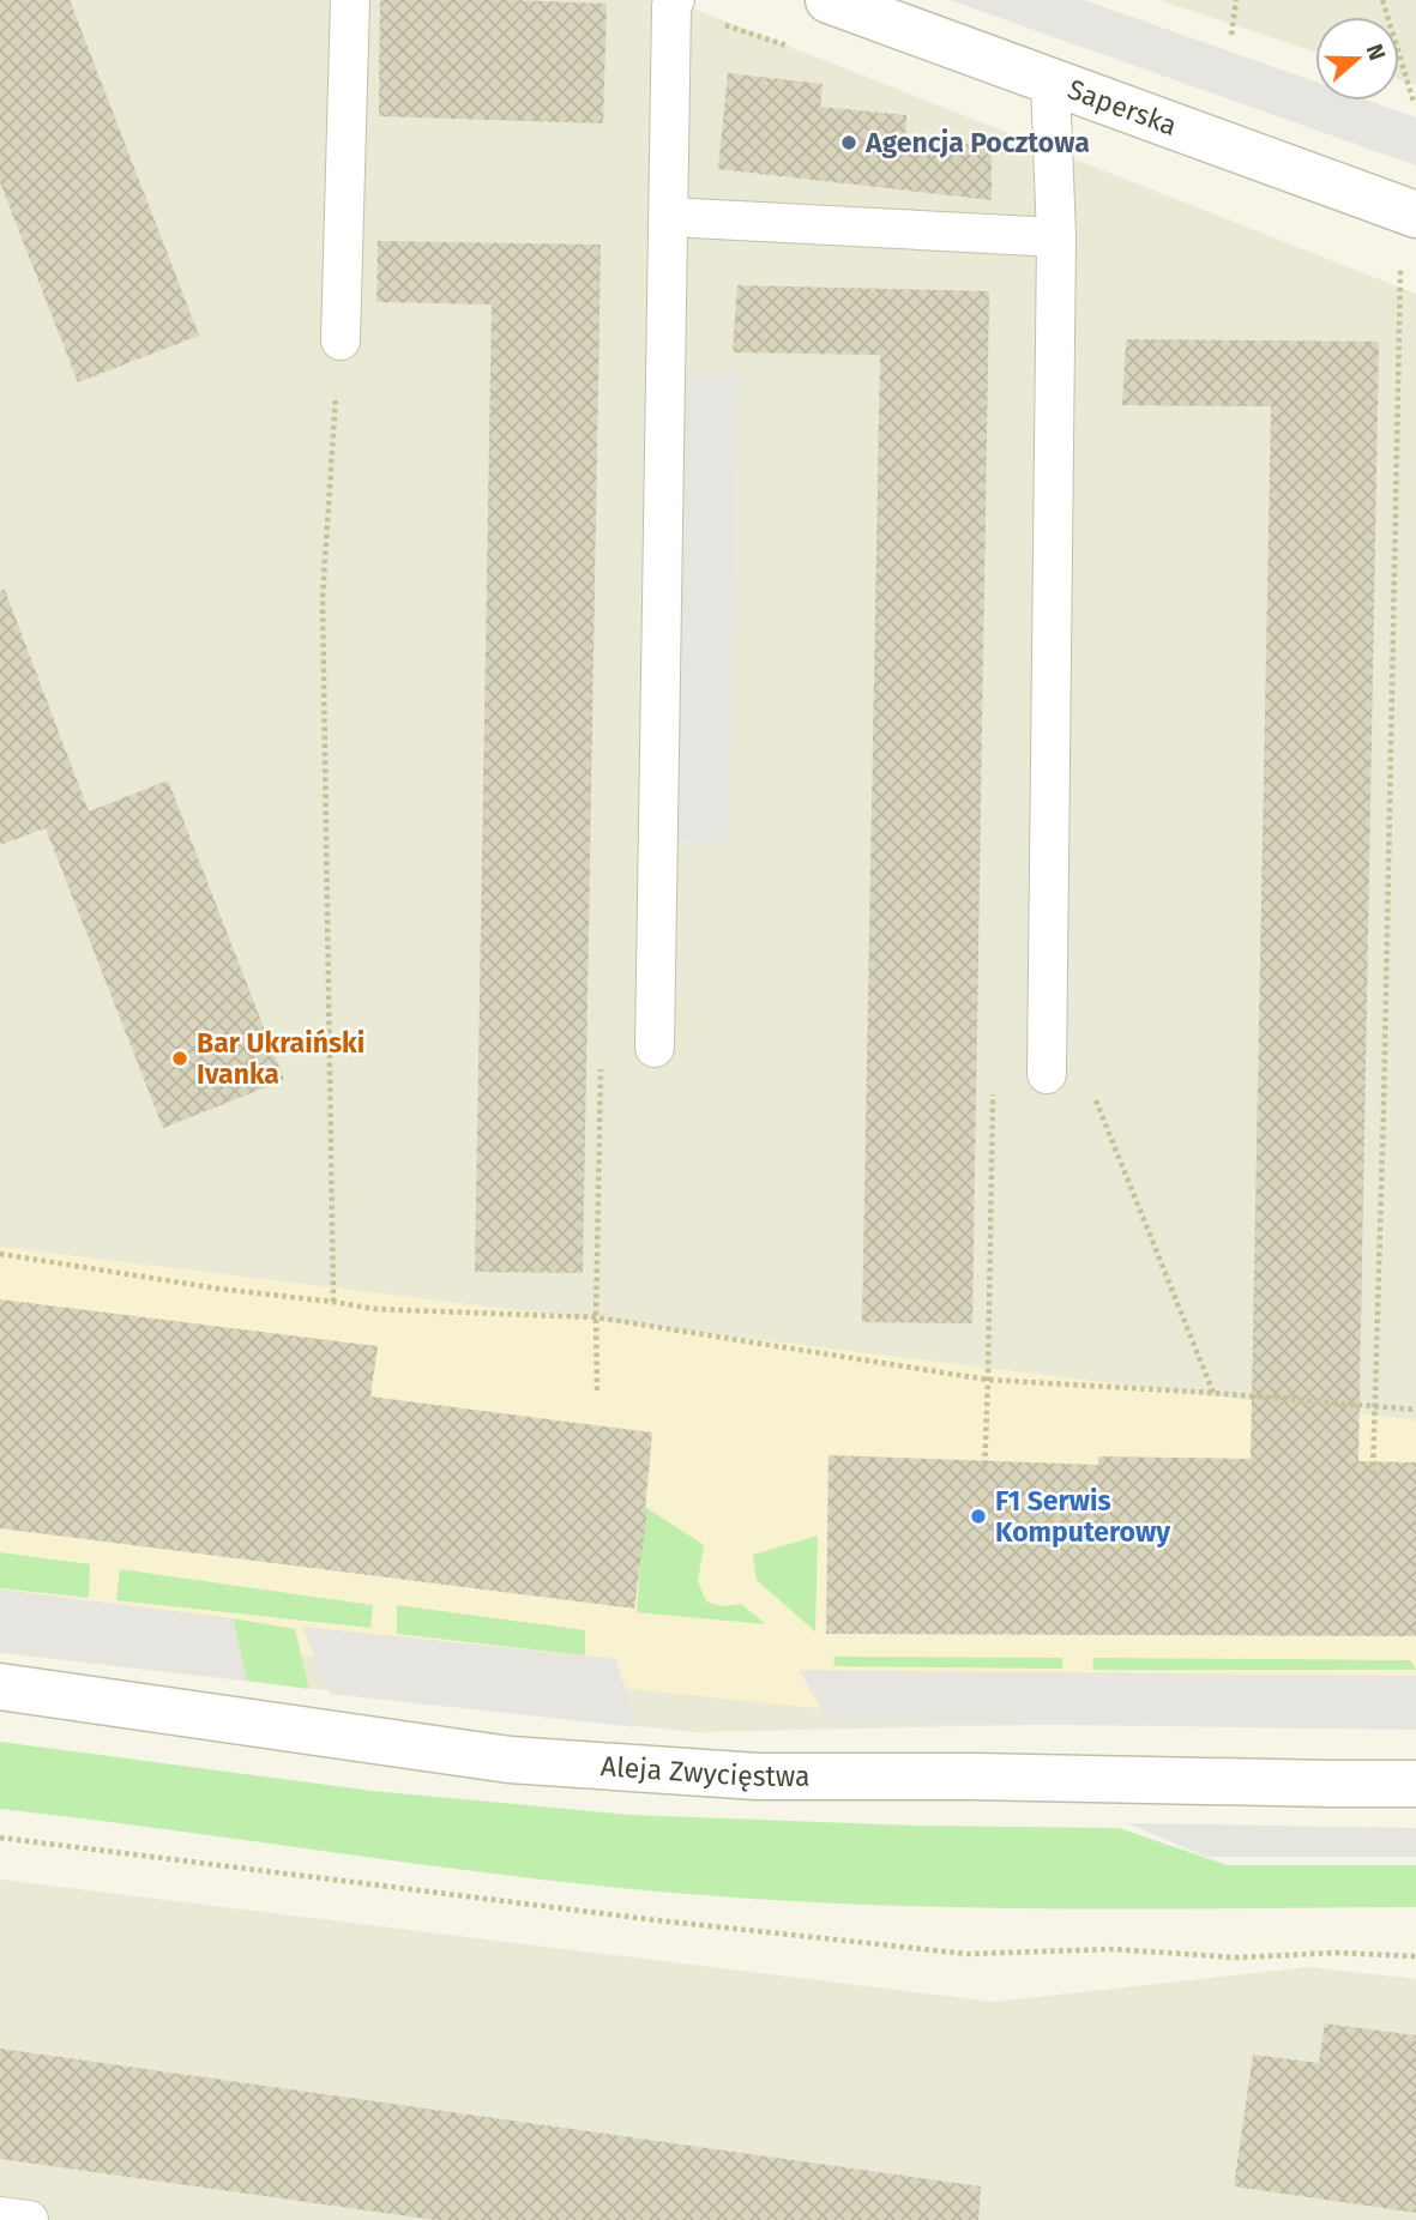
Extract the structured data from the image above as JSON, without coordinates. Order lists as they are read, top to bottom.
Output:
{
  "streets": {
    "street": ["Saperska", "Aleja Zwycięstwa"]
  },
  "places": ["Agencja Pocztowa", "Bar Ukraiński Ivanka", "F1 Serwis Komputerowy"],
  "north": "right"
}
